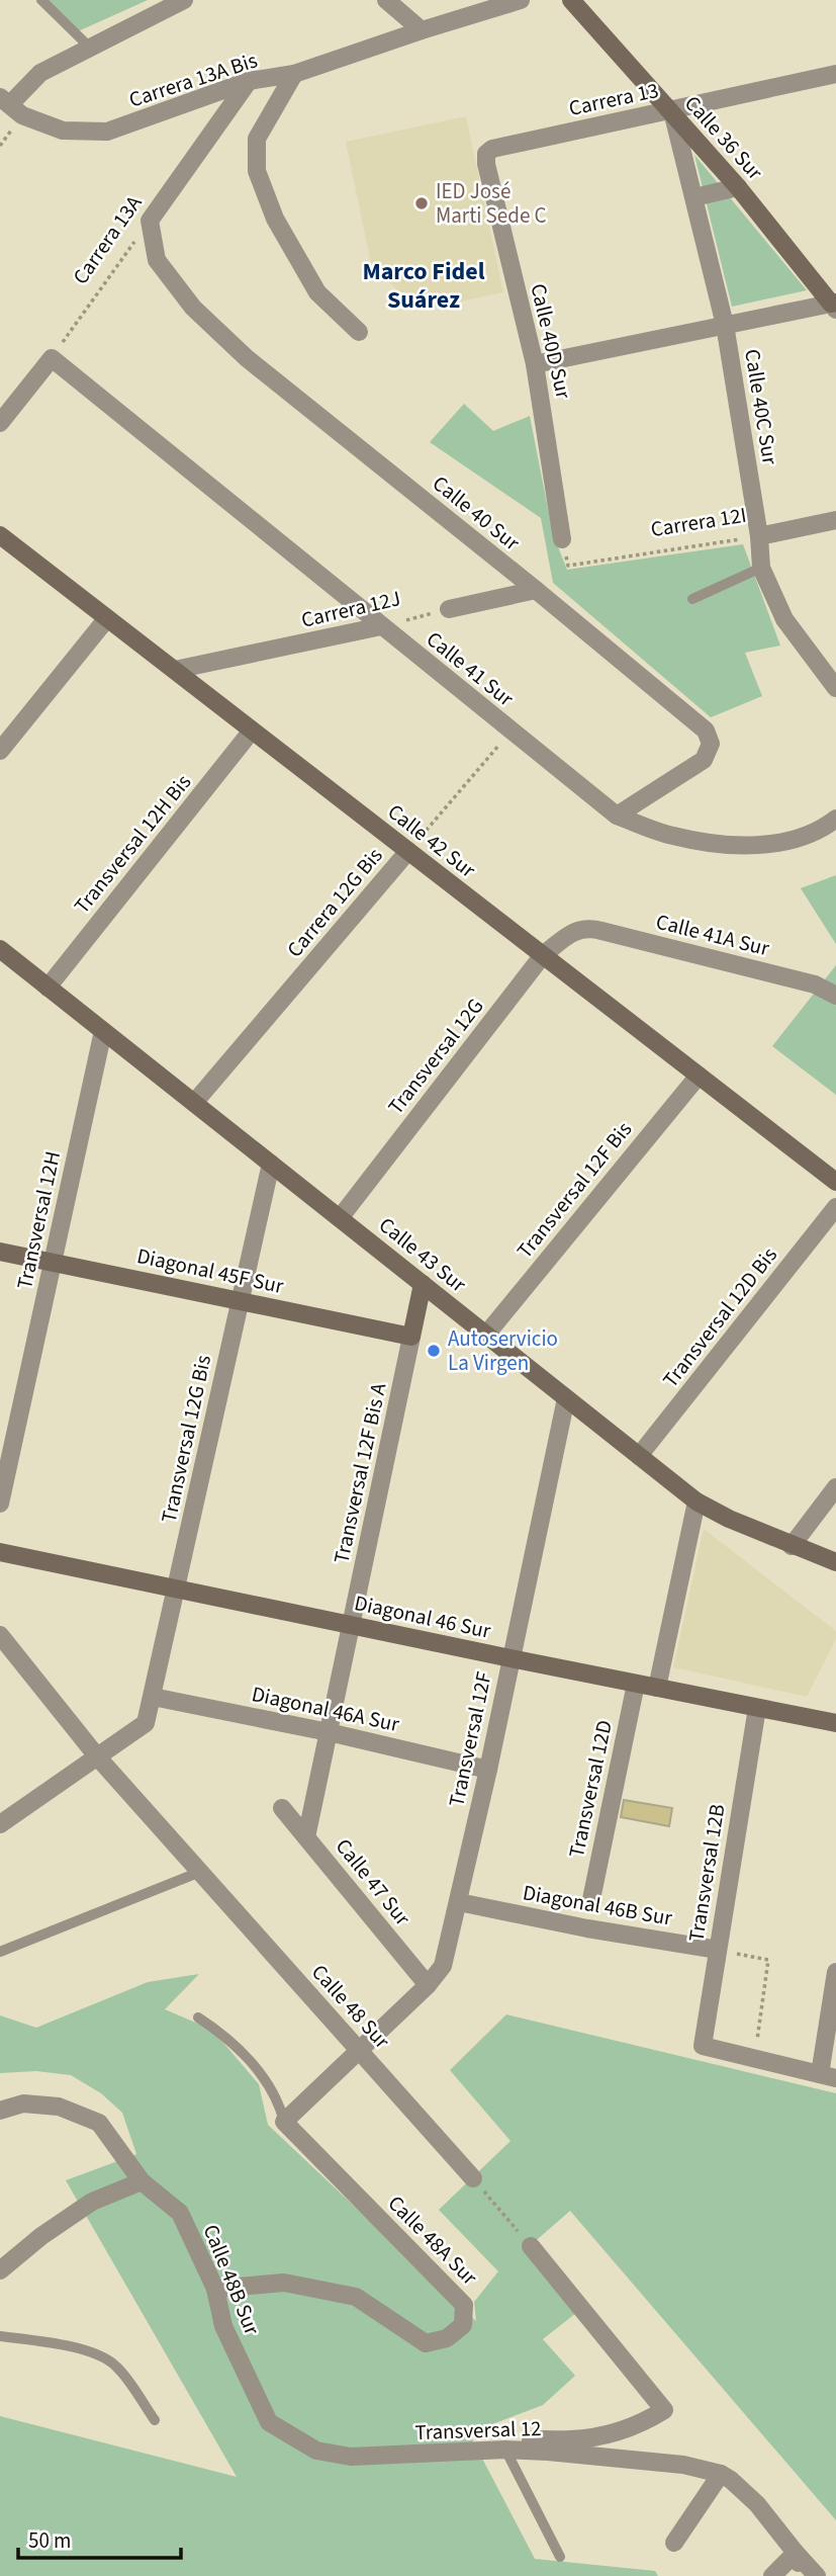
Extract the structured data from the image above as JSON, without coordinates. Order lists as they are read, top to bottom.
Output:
{
  "streets": {
    "street": [
      "Carrera 13A Bis",
      "Carrera 13",
      "Calle 36 Sur",
      "Carrera 13A",
      "Calle 40D Sur",
      "Calle 40C Sur",
      "Calle 40 Sur",
      "Carrera 12I",
      "Carrera 12J",
      "Calle 41 Sur",
      "Calle 42 Sur",
      "Transversal 12H Bis",
      "Carrera 12G Bis",
      "Calle 41A Sur",
      "Transversal 12G",
      "Transversal 12F Bis",
      "Transversal 12H",
      "Calle 43 Sur",
      "Diagonal 45F Sur",
      "Transversal 12D Bis",
      "Transversal 12G Bis",
      "Transversal 12F Bis A",
      "Diagonal 46 Sur",
      "Diagonal 46A Sur",
      "Transversal 12F",
      "Transversal 12D",
      "Transversal 12B",
      "Calle 47 Sur",
      "Diagonal 46B Sur",
      "Calle 48 Sur",
      "Calle 48A Sur",
      "Calle 48B Sur",
      "Transversal 12"
    ]
  },
  "crossings": [
    ["Carrera 13A Bis", "Carrera 13A"],
    ["Carrera 13", "Calle 36 Sur"],
    ["Carrera 13", "Calle 40D Sur"],
    ["Carrera 13", "Calle 40C Sur"],
    ["Calle 36 Sur", "Calle 40C Sur"],
    ["Carrera 13A", "Calle 40 Sur"],
    ["Carrera 13A", "Calle 41 Sur"],
    ["Calle 40C Sur", "Carrera 12I"],
    ["Calle 40 Sur", "Calle 41 Sur"],
    ["Carrera 12J", "Calle 41 Sur"],
    ["Carrera 12J", "Calle 42 Sur"],
    ["Calle 41 Sur", "Carrera 12G Bis"],
    ["Calle 42 Sur", "Transversal 12H Bis"],
    ["Calle 42 Sur", "Carrera 12G Bis"],
    ["Calle 42 Sur", "Transversal 12G"],
    ["Calle 42 Sur", "Transversal 12F Bis"],
    ["Transversal 12H Bis", "Calle 43 Sur"],
    ["Carrera 12G Bis", "Calle 43 Sur"],
    ["Calle 41A Sur", "Transversal 12G"],
    ["Transversal 12G", "Calle 43 Sur"],
    ["Transversal 12F Bis", "Calle 43 Sur"],
    ["Transversal 12H", "Calle 43 Sur"],
    ["Transversal 12H", "Diagonal 45F Sur"],
    ["Calle 43 Sur", "Transversal 12D Bis"],
    ["Calle 43 Sur", "Transversal 12G Bis"],
    ["Calle 43 Sur", "Transversal 12F Bis A"],
    ["Calle 43 Sur", "Transversal 12F"],
    ["Diagonal 45F Sur", "Transversal 12G Bis"],
    ["Diagonal 45F Sur", "Transversal 12F Bis A"],
    ["Transversal 12G Bis", "Diagonal 46 Sur"],
    ["Transversal 12G Bis", "Diagonal 46A Sur"],
    ["Transversal 12G Bis", "Calle 48 Sur"],
    ["Transversal 12F Bis A", "Diagonal 46 Sur"],
    ["Transversal 12F Bis A", "Diagonal 46A Sur"],
    ["Transversal 12F Bis A", "Calle 47 Sur"],
    ["Diagonal 46 Sur", "Transversal 12F"],
    ["Diagonal 46 Sur", "Transversal 12D"],
    ["Diagonal 46 Sur", "Transversal 12B"],
    ["Diagonal 46A Sur", "Transversal 12F"],
    ["Transversal 12F", "Calle 47 Sur"],
    ["Transversal 12F", "Diagonal 46B Sur"],
    ["Transversal 12B", "Diagonal 46B Sur"],
    ["Calle 48A Sur", "Calle 48B Sur"],
    ["Calle 48B Sur", "Transversal 12"]
  ],
  "districts": ["Marco Fidel Suárez"],
  "places": ["IED José Marti Sede C", "Autoservicio La Virgen"],
  "scale_bar": "50 m"
}
